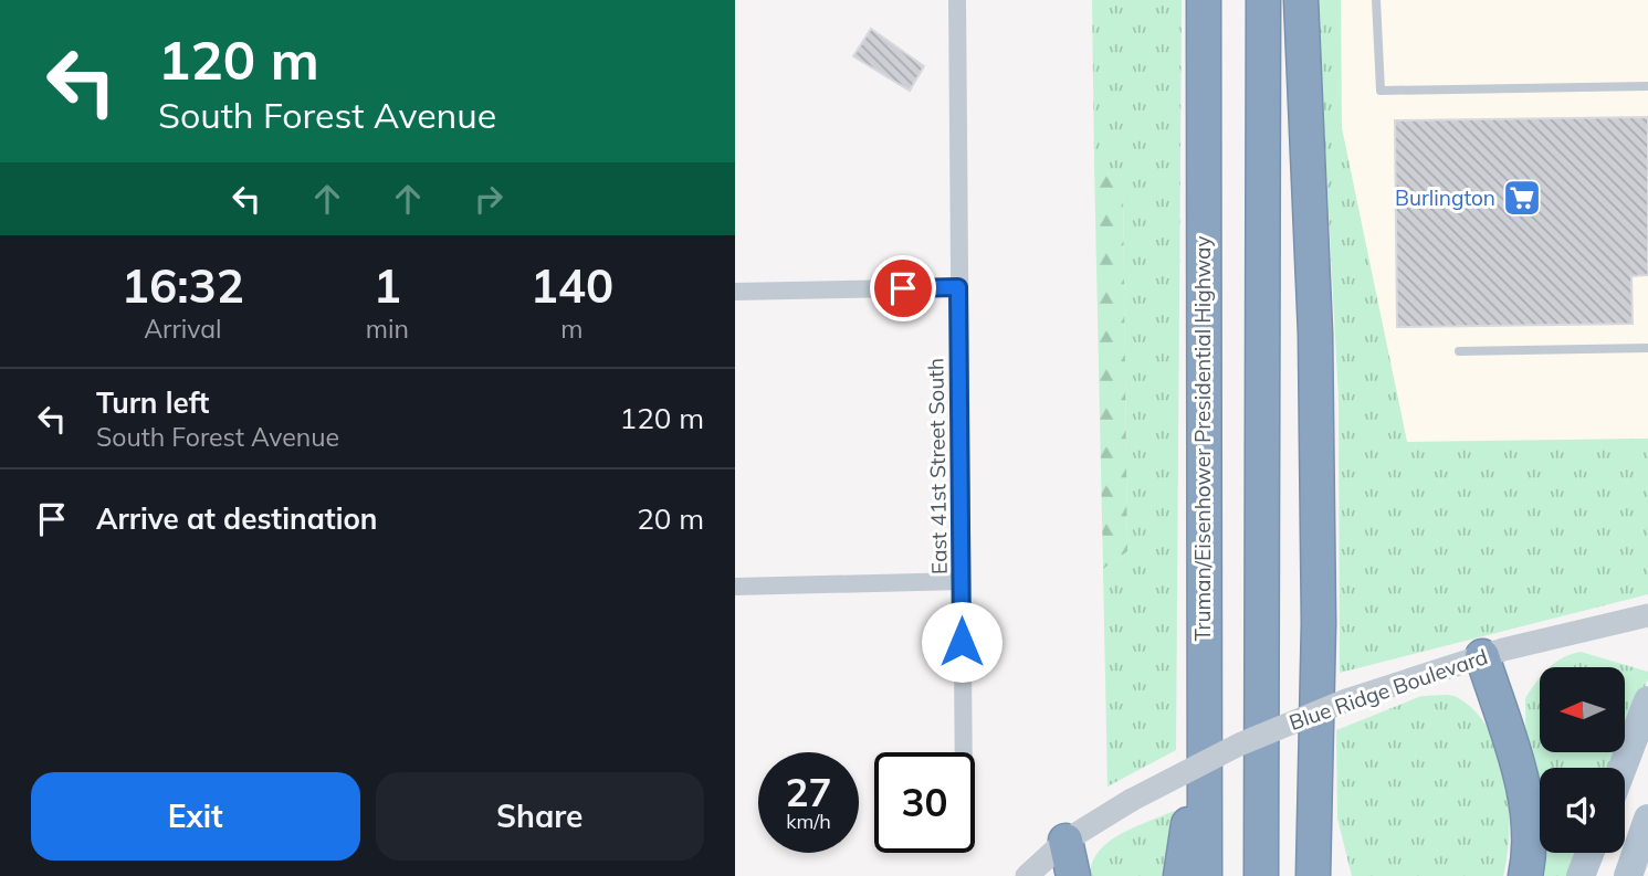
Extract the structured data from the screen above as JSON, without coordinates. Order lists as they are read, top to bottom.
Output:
{
  "streets": {
    "highway": ["Truman/Eisenhower Presidential Highway"],
    "street": ["East 41st Street South", "Blue Ridge Boulevard"]
  },
  "places": {
    "supermarket": ["Burlington"]
  },
  "north": "left",
  "page": {
    "turn": ["120 m", "South Forest Avenue"],
    "eta": [
      "16:32",
      "Arrival",
      "1",
      "min",
      "140",
      "m"
    ],
    "list": [
      {
        "name": "Turn left",
        "note": "South Forest Avenue",
        "value": "120 m"
      },
      {
        "name": "Arrive at destination",
        "value": "20 m"
      }
    ],
    "speed": "27 km/h",
    "limit": "30",
    "buttons": ["Exit", "Share"]
  }
}
